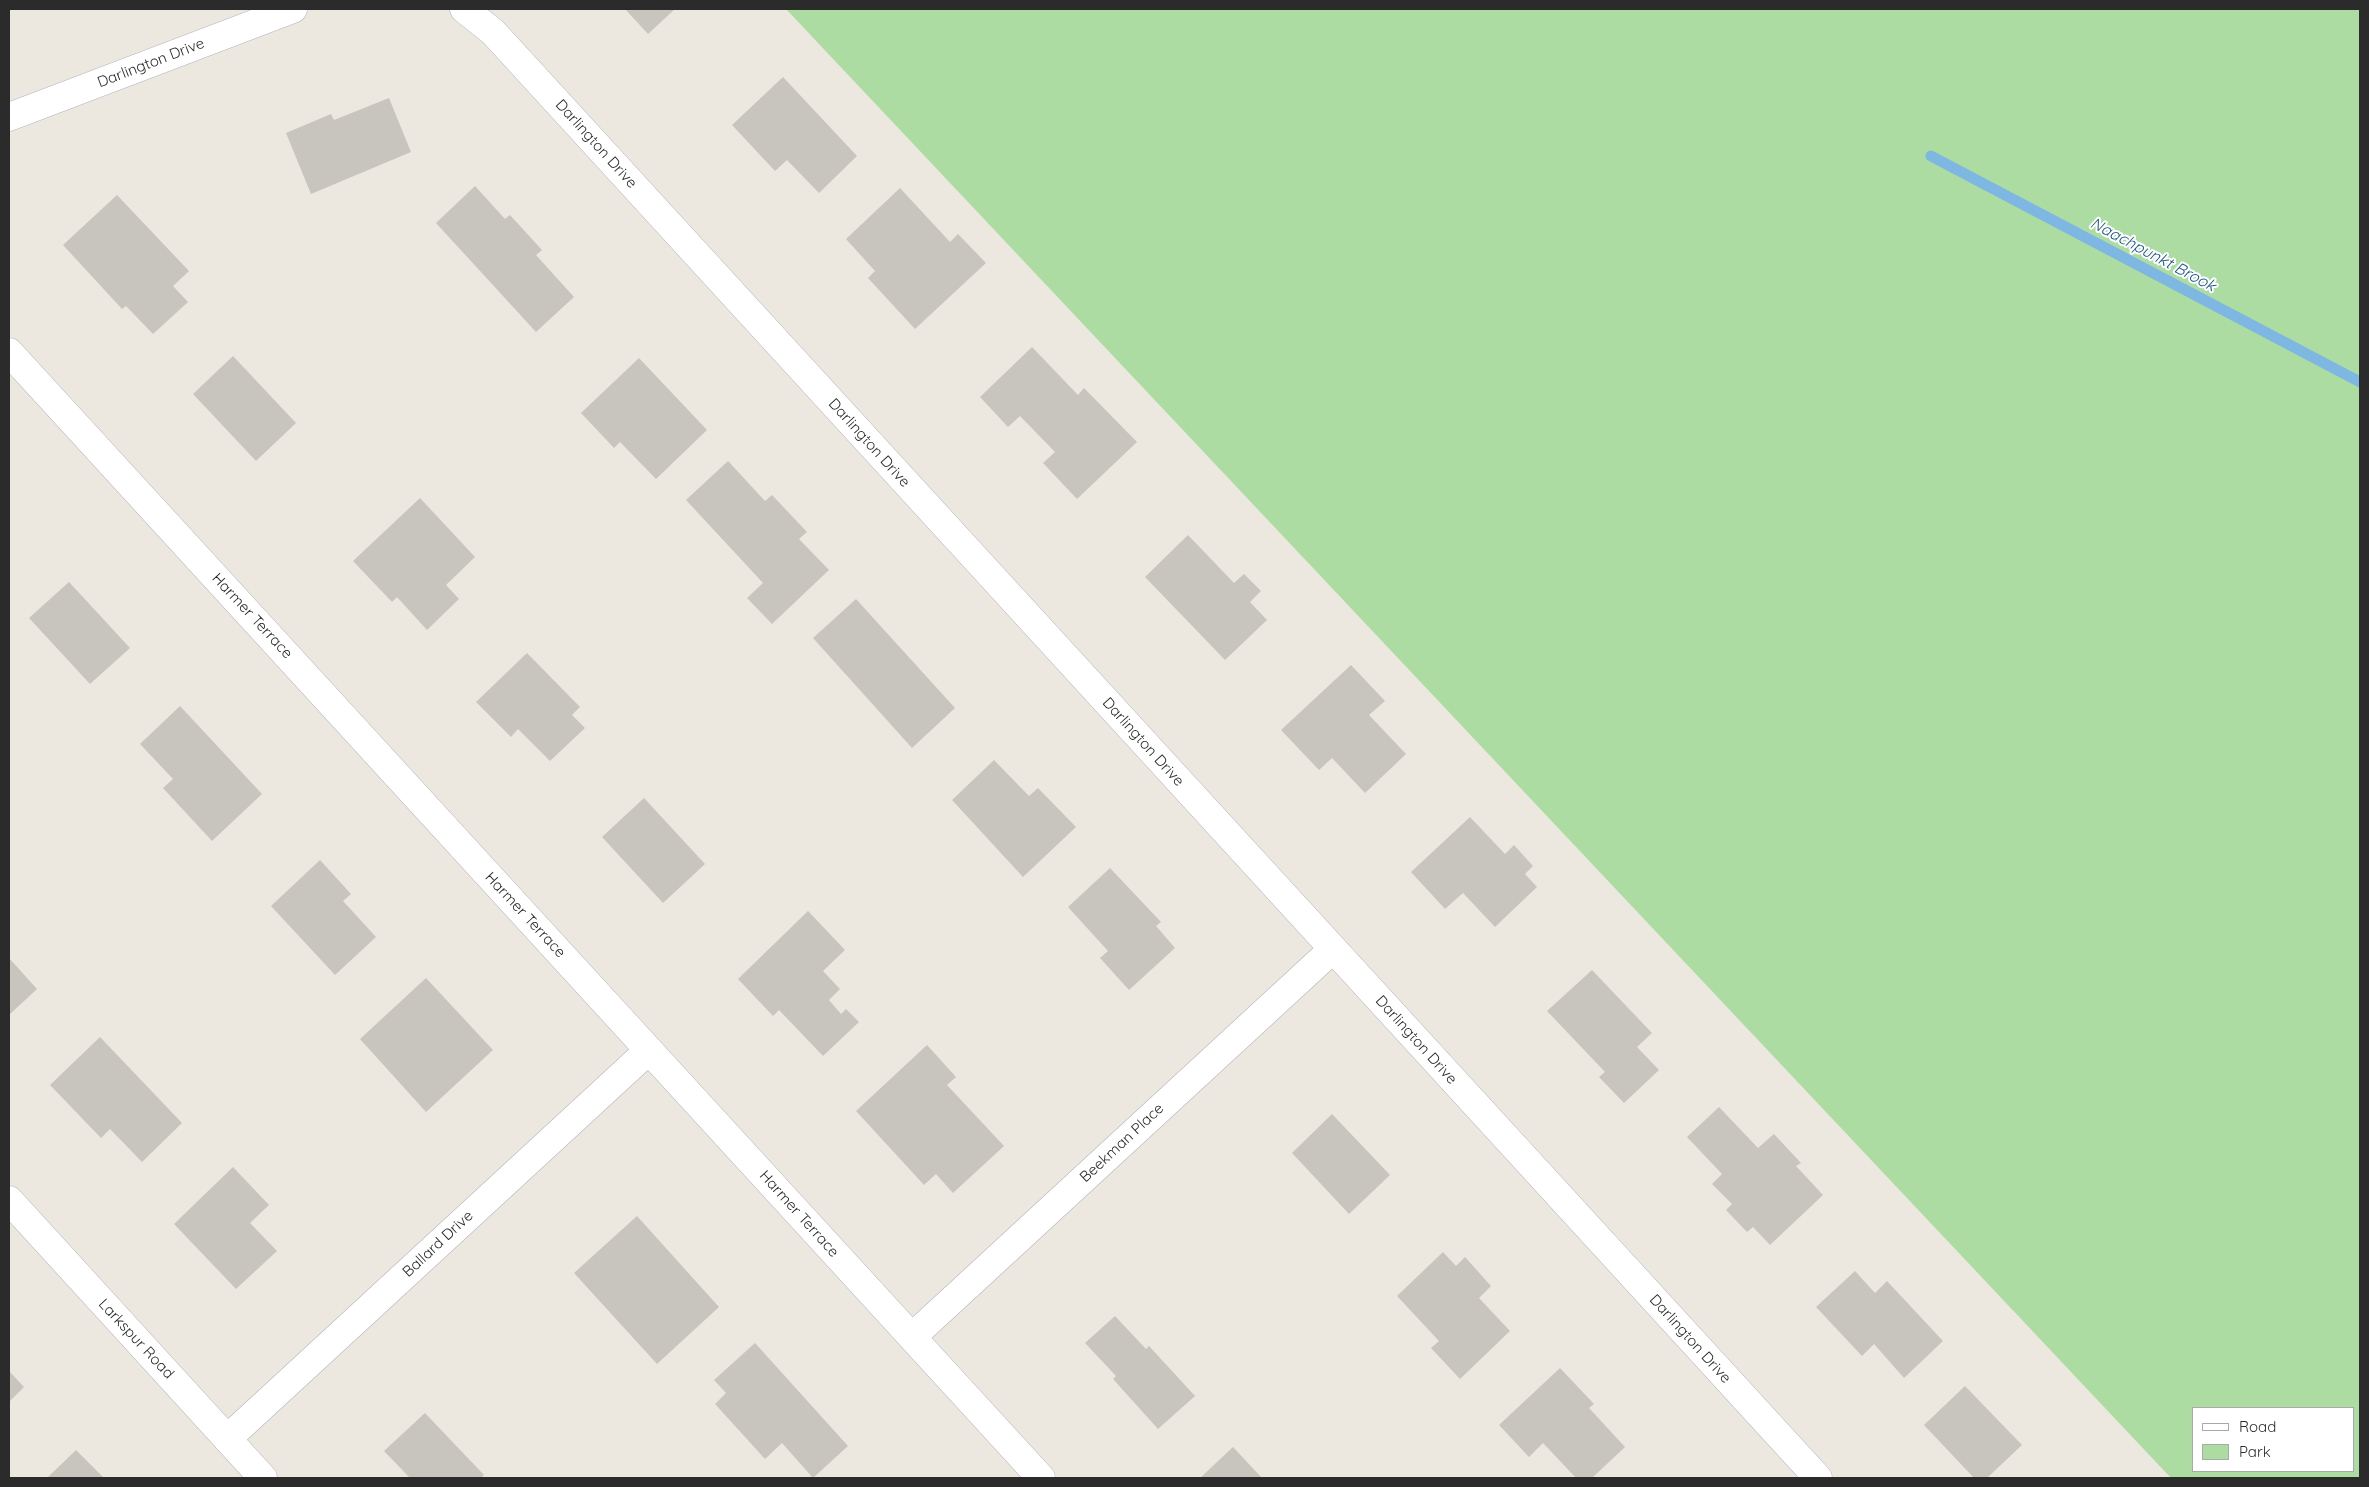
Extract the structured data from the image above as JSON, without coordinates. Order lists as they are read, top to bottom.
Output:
{
  "streets": {
    "street": [
      "Darlington Drive",
      "Harmer Terrace",
      "Beekman Place",
      "Ballard Drive",
      "Larkspur Road"
    ]
  },
  "crossings": [
    ["Darlington Drive", "Beekman Place"],
    ["Harmer Terrace", "Beekman Place"],
    ["Harmer Terrace", "Ballard Drive"],
    ["Ballard Drive", "Larkspur Road"]
  ],
  "water": ["Naachpunkt Brook"],
  "legend": ["Road", "Park"]
}
